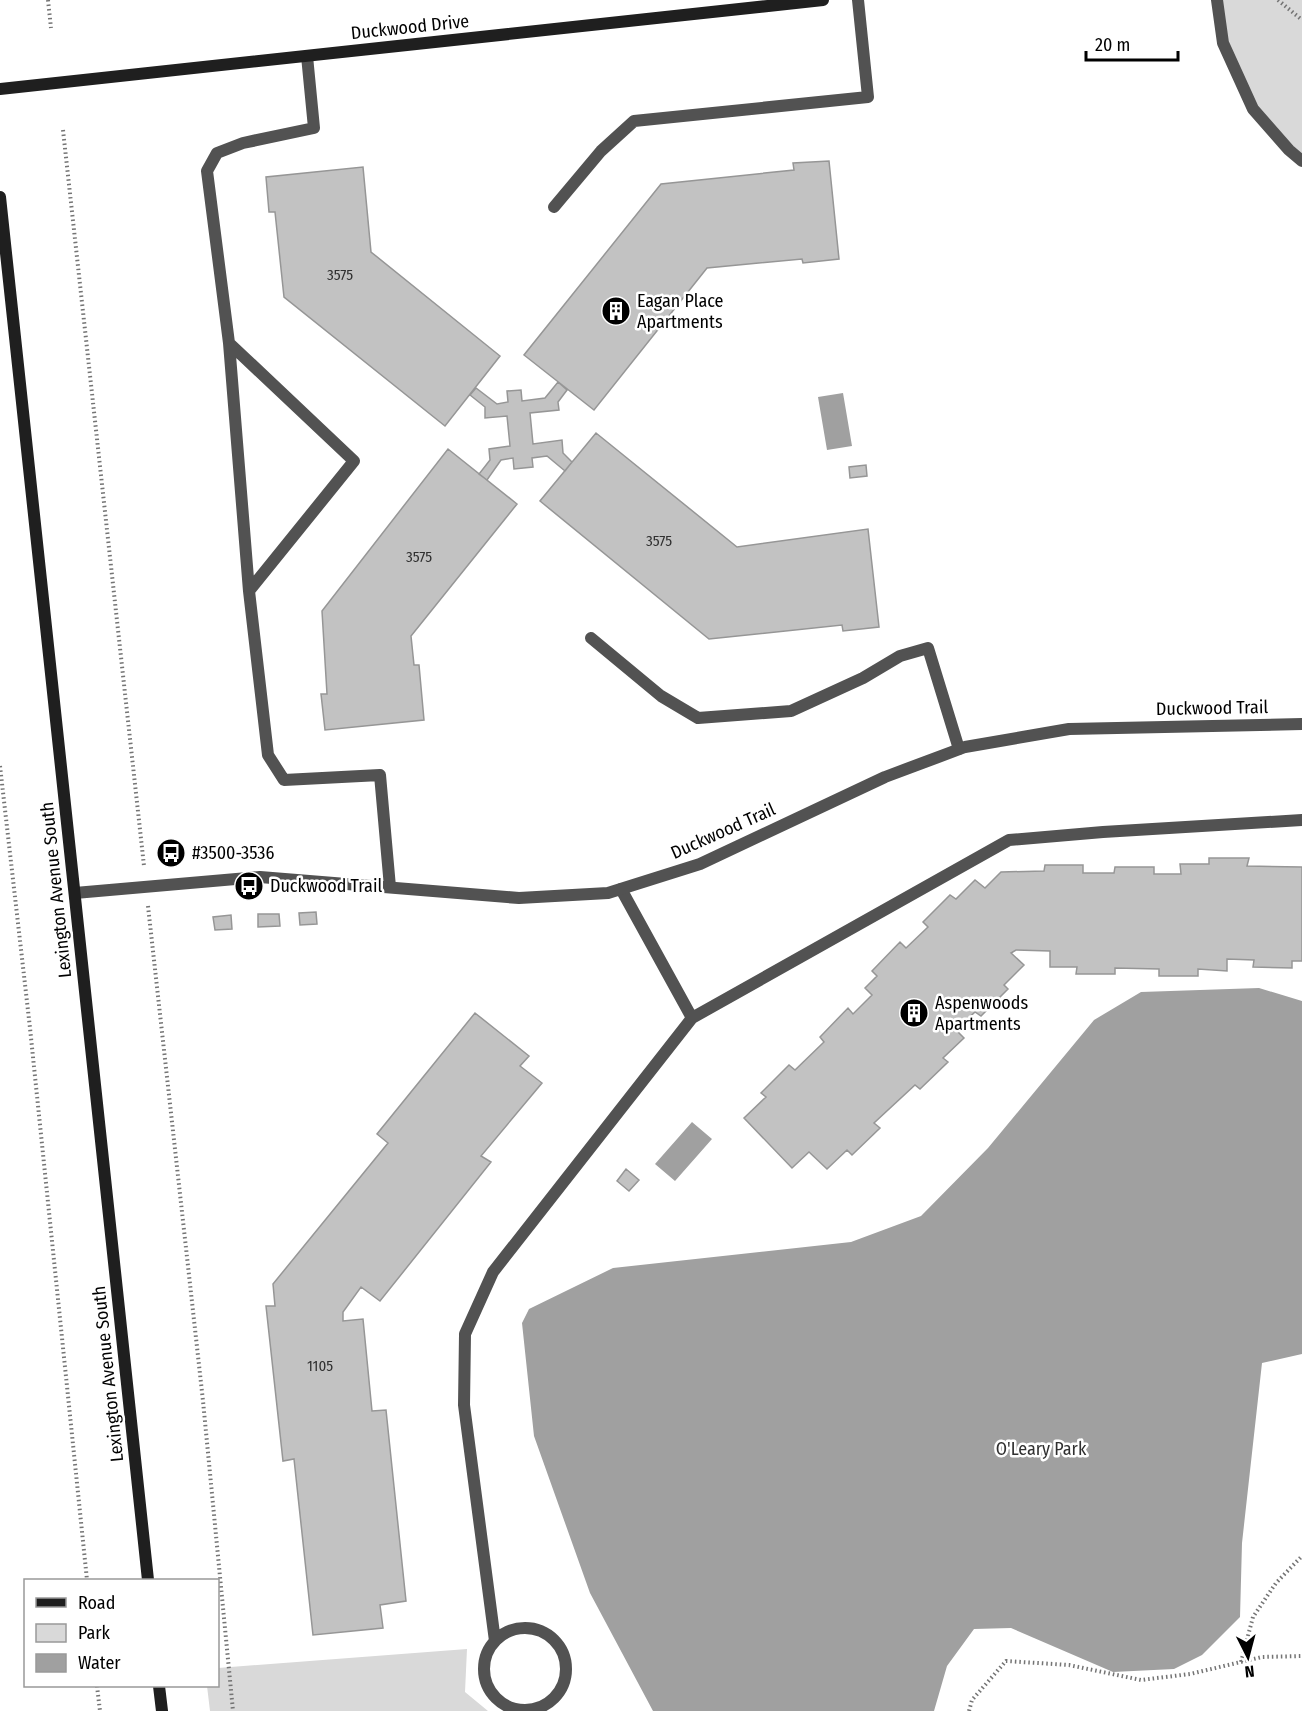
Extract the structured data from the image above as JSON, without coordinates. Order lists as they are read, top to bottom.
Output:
{
  "streets": {
    "street": ["Duckwood Drive", "Duckwood Trail", "Lexington Avenue South"]
  },
  "crossings": [
    ["Duckwood Trail", "Lexington Avenue South"]
  ],
  "parks": ["O'Leary Park"],
  "places": {
    "building": ["Eagan Place Apartments", "Aspenwoods Apartments"],
    "bus stop": ["#3500-3536", "Duckwood Trail"]
  },
  "house_numbers": [
    "3575",
    "3575",
    "3575",
    "1105"
  ],
  "legend": ["Road", "Park", "Water"],
  "scale_bar": "20 m",
  "north": "bottom"
}
